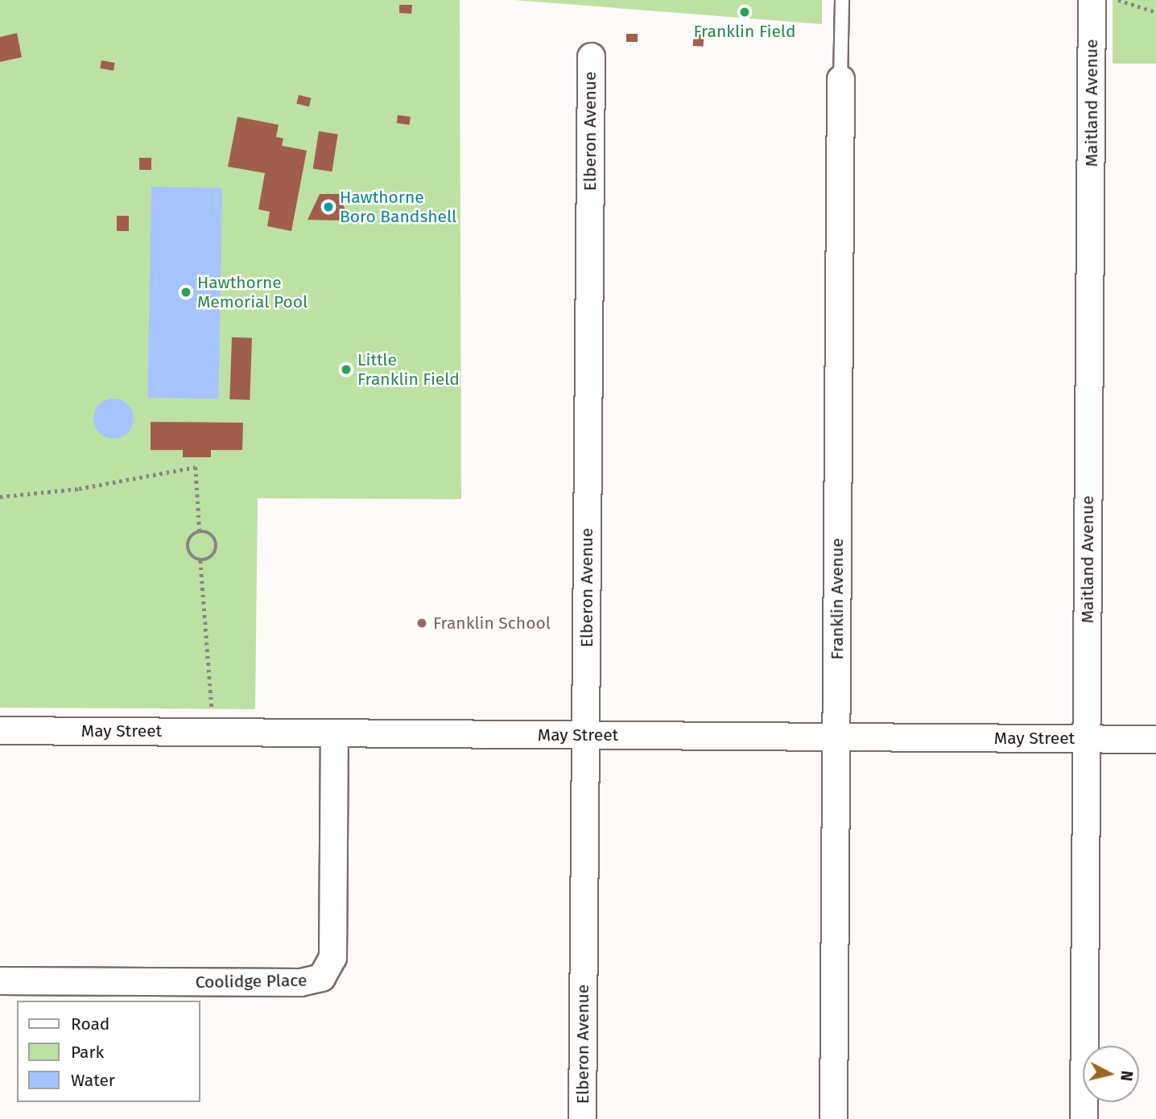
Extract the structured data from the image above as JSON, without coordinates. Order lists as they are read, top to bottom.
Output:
{
  "streets": {
    "street": [
      "Maitland Avenue",
      "Elberon Avenue",
      "Franklin Avenue",
      "May Street",
      "Coolidge Place"
    ]
  },
  "crossings": [
    ["Maitland Avenue", "May Street"],
    ["Elberon Avenue", "May Street"],
    ["Franklin Avenue", "May Street"],
    ["May Street", "Coolidge Place"]
  ],
  "places": [
    "Franklin Field",
    "Hawthorne Boro Bandshell",
    "Hawthorne Memorial Pool",
    "Little Franklin Field",
    "Franklin School"
  ],
  "legend": ["Road", "Park", "Water"],
  "north": "right"
}
